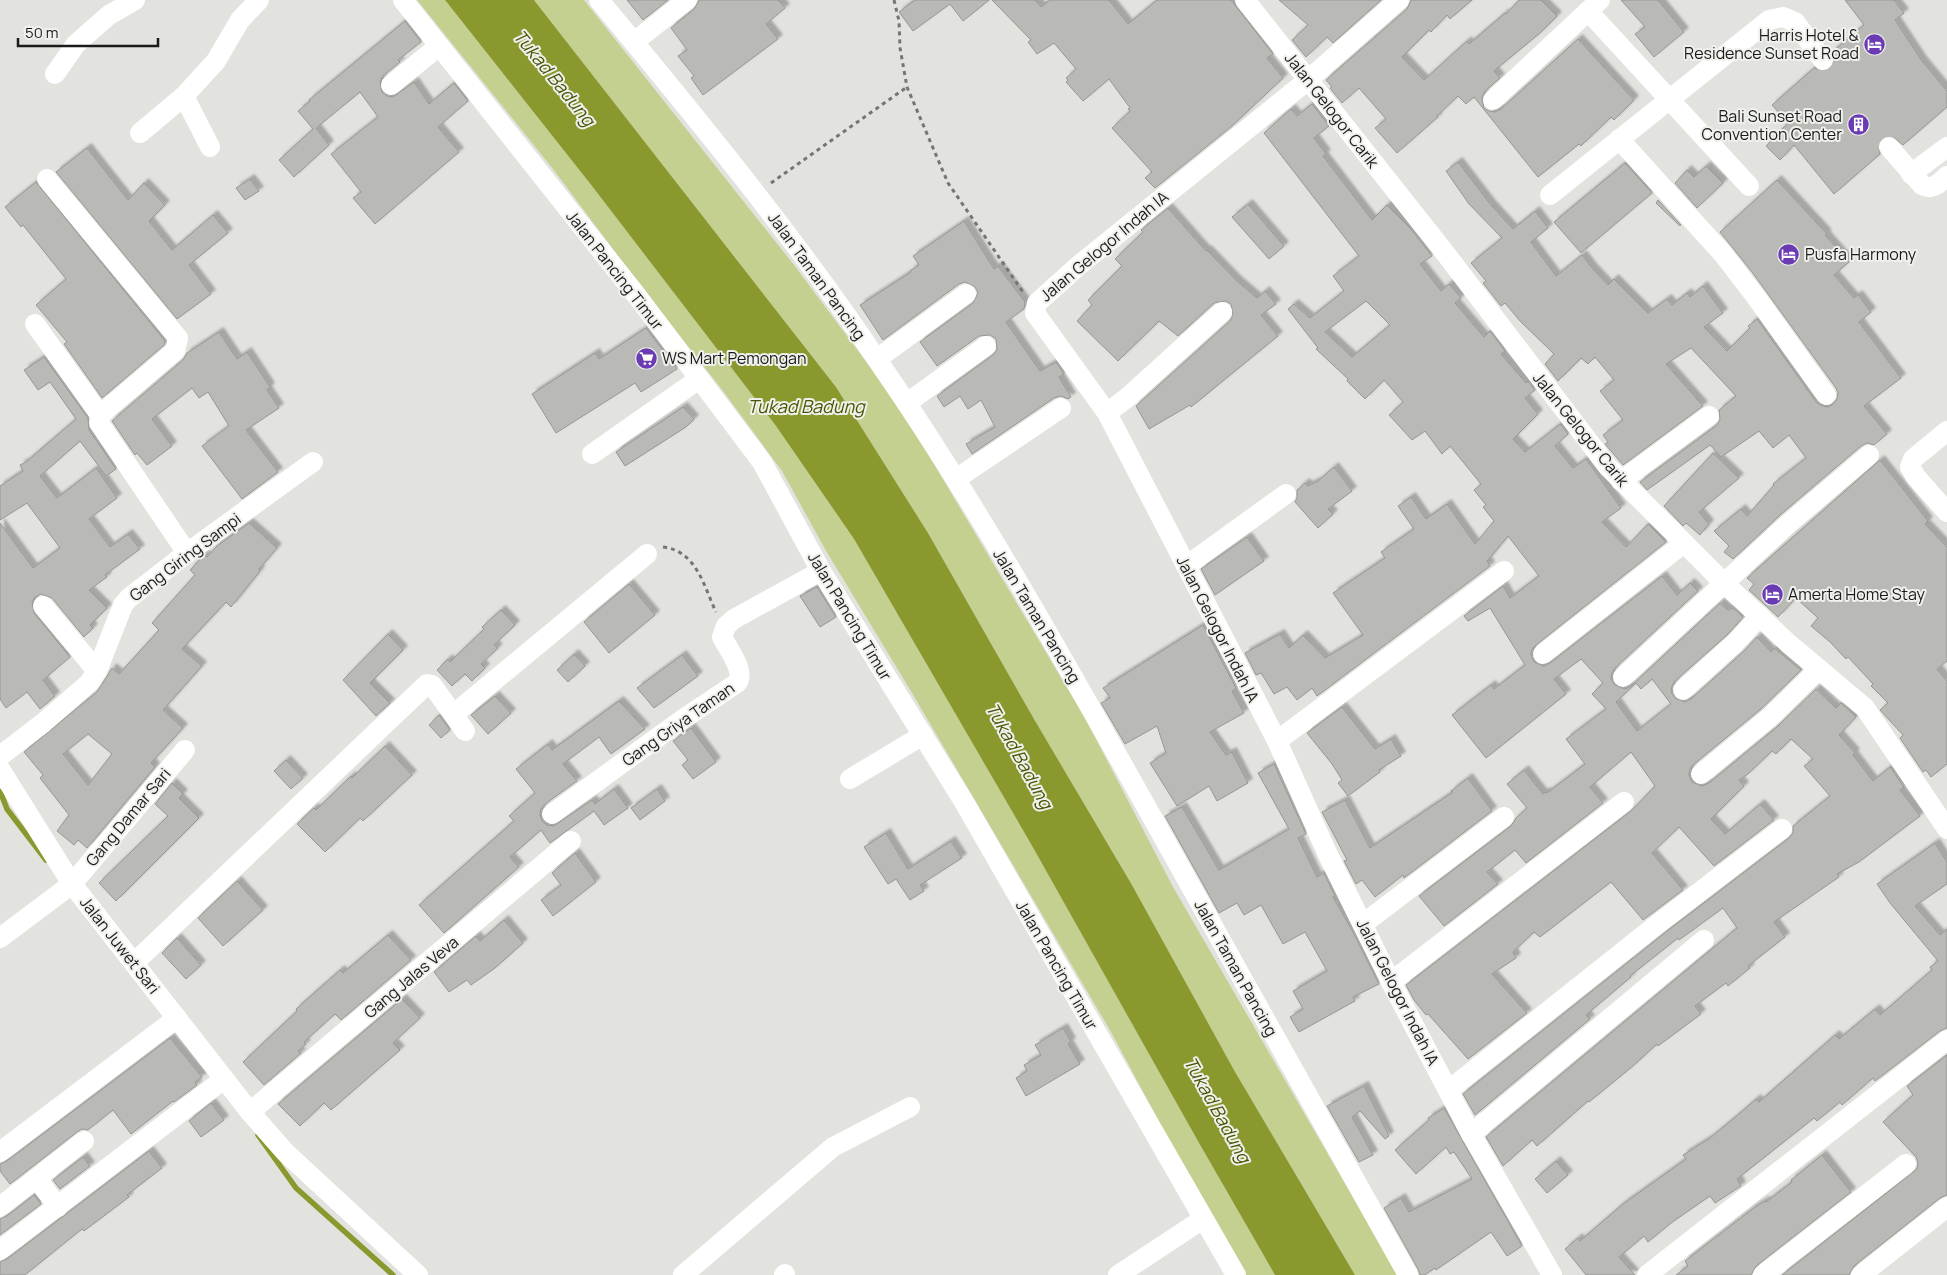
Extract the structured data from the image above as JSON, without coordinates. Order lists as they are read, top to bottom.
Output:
{
  "streets": {
    "street": [
      "Jalan Gelogor Carik",
      "Jalan Gelogor Indah IA",
      "Jalan Pancing Timur",
      "Jalan Taman Pancing",
      "Gang Giring Sampi",
      "Gang Griya Taman",
      "Gang Damar Sari",
      "Jalan Juwet Sari",
      "Gang Jalas Veva"
    ]
  },
  "crossings": [
    ["Jalan Gelogor Carik", "Jalan Gelogor Indah IA"],
    ["Gang Damar Sari", "Jalan Juwet Sari"],
    ["Jalan Juwet Sari", "Gang Jalas Veva"]
  ],
  "water": ["Tukad Badung"],
  "places": {
    "hotel": ["Harris Hotel & Residence Sunset Road", "Pusfa Harmony", "Amerta Home Stay"],
    "building": ["Bali Sunset Road Convention Center"],
    "supermarket": ["WS Mart Pemongan"]
  },
  "scale_bar": "50 m"
}
